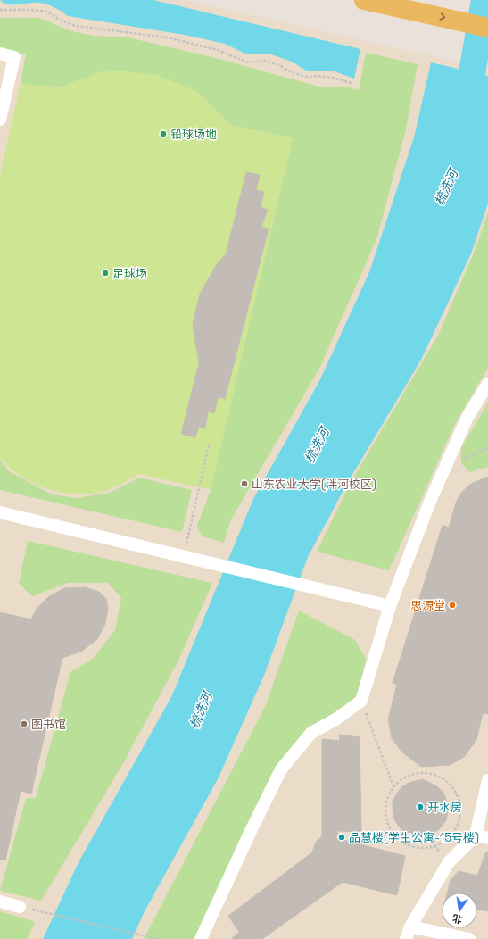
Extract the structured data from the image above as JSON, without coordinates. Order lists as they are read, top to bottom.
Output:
{
  "water": ["梳洗河"],
  "places": [
    "铅球场地",
    "足球场",
    "山东农业大学(泮河校区)",
    "思源堂",
    "图书馆",
    "开水房",
    "品慧楼(学生公寓-15号楼)"
  ],
  "north": "bottom"
}
